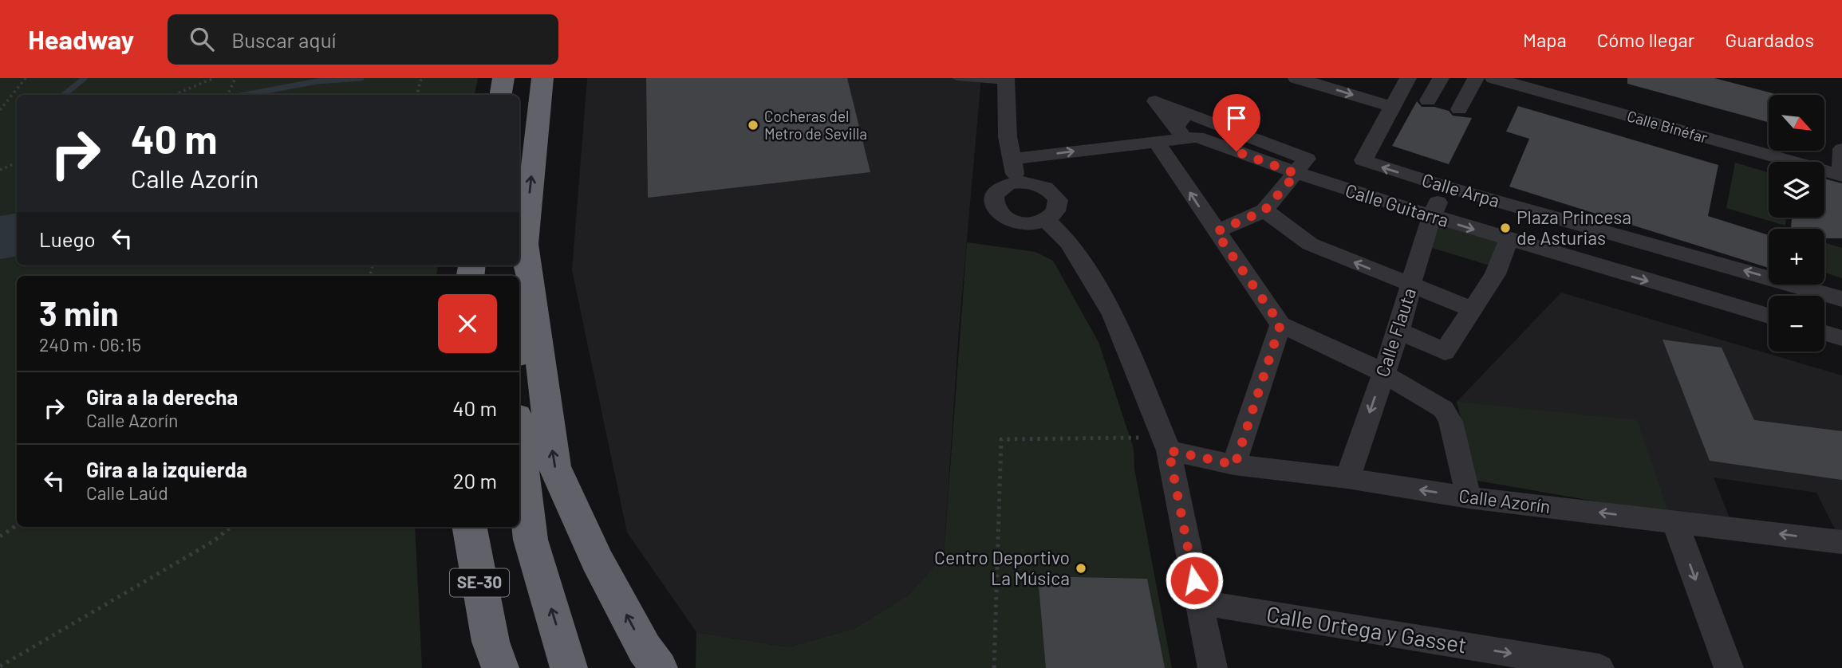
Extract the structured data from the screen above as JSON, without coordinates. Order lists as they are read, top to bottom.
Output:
{
  "streets": {
    "highway": ["SE-30"],
    "street": [
      "Calle Binéfar",
      "Calle Arpa",
      "Calle Guitarra",
      "Calle Flauta",
      "Calle Azorín",
      "Calle Ortega y Gasset"
    ]
  },
  "crossings": [
    ["Calle Arpa", "Calle Flauta"],
    ["Calle Guitarra", "Calle Flauta"],
    ["Calle Flauta", "Calle Azorín"]
  ],
  "one_way": ["Calle Guitarra", "Calle Azorín", "Calle Ortega y Gasset"],
  "places": ["Cocheras del Metro de Sevilla", "Plaza Princesa de Asturias", "Centro Deportivo La Música"],
  "north": "bottom right",
  "page": {
    "header": "Headway",
    "search": "Buscar aquí",
    "nav": ["Mapa", "Cómo llegar", "Guardados"],
    "map_buttons": ["+", "−"],
    "turn": ["40 m", "Calle Azorín"],
    "then": "Luego",
    "heading": ["3 min", "240 m · 06:15"],
    "list": [
      {
        "name": "Gira a la derecha",
        "note": "Calle Azorín",
        "value": "40 m"
      },
      {
        "name": "Gira a la izquierda",
        "note": "Calle Laúd",
        "value": "20 m"
      }
    ]
  }
}
